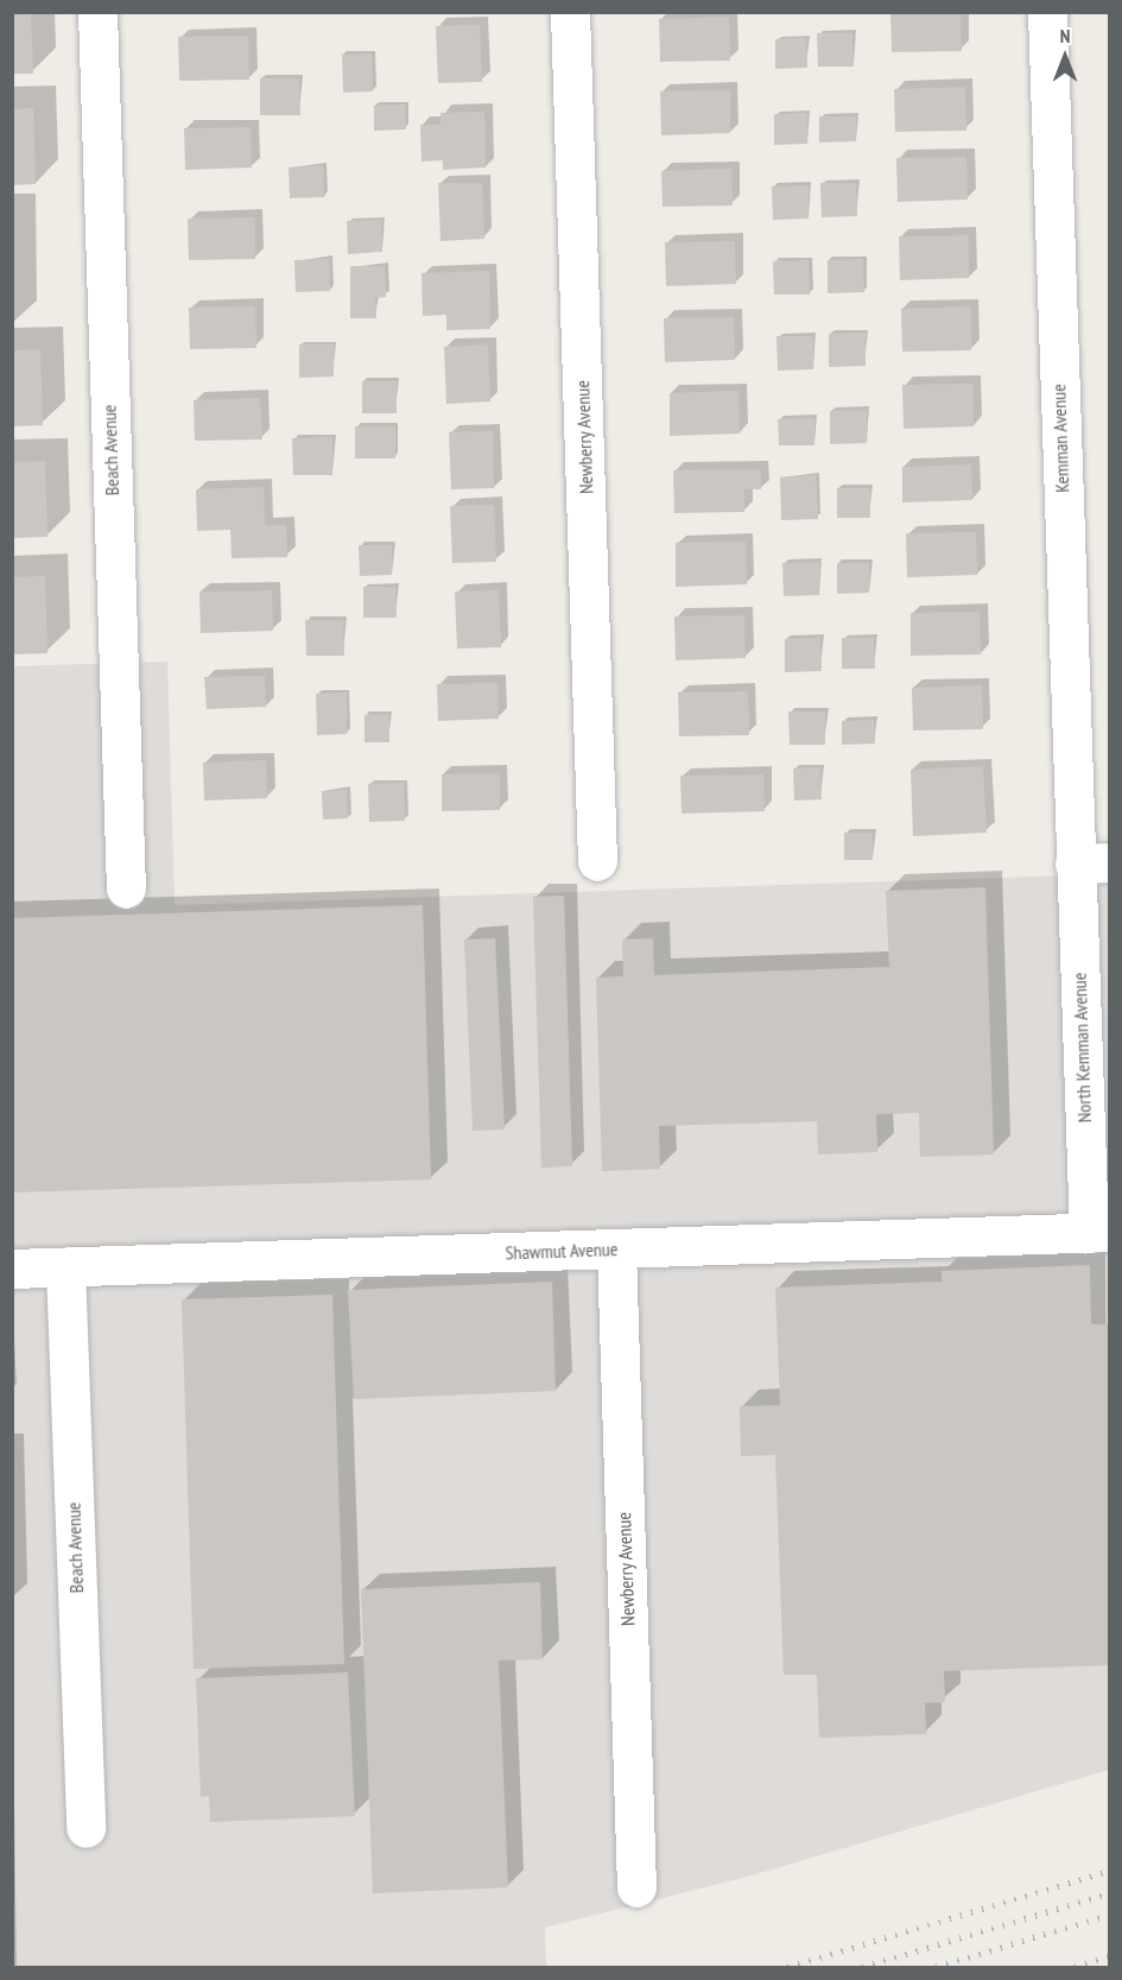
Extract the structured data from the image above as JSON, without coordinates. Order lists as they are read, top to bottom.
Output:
{
  "streets": {
    "street": [
      "Newberry Avenue",
      "Kemman Avenue",
      "Beach Avenue",
      "North Kemman Avenue",
      "Shawmut Avenue"
    ]
  },
  "crossings": [
    ["Newberry Avenue", "Shawmut Avenue"],
    ["Kemman Avenue", "North Kemman Avenue"],
    ["Beach Avenue", "Shawmut Avenue"],
    ["North Kemman Avenue", "Shawmut Avenue"]
  ],
  "north": "top"
}
